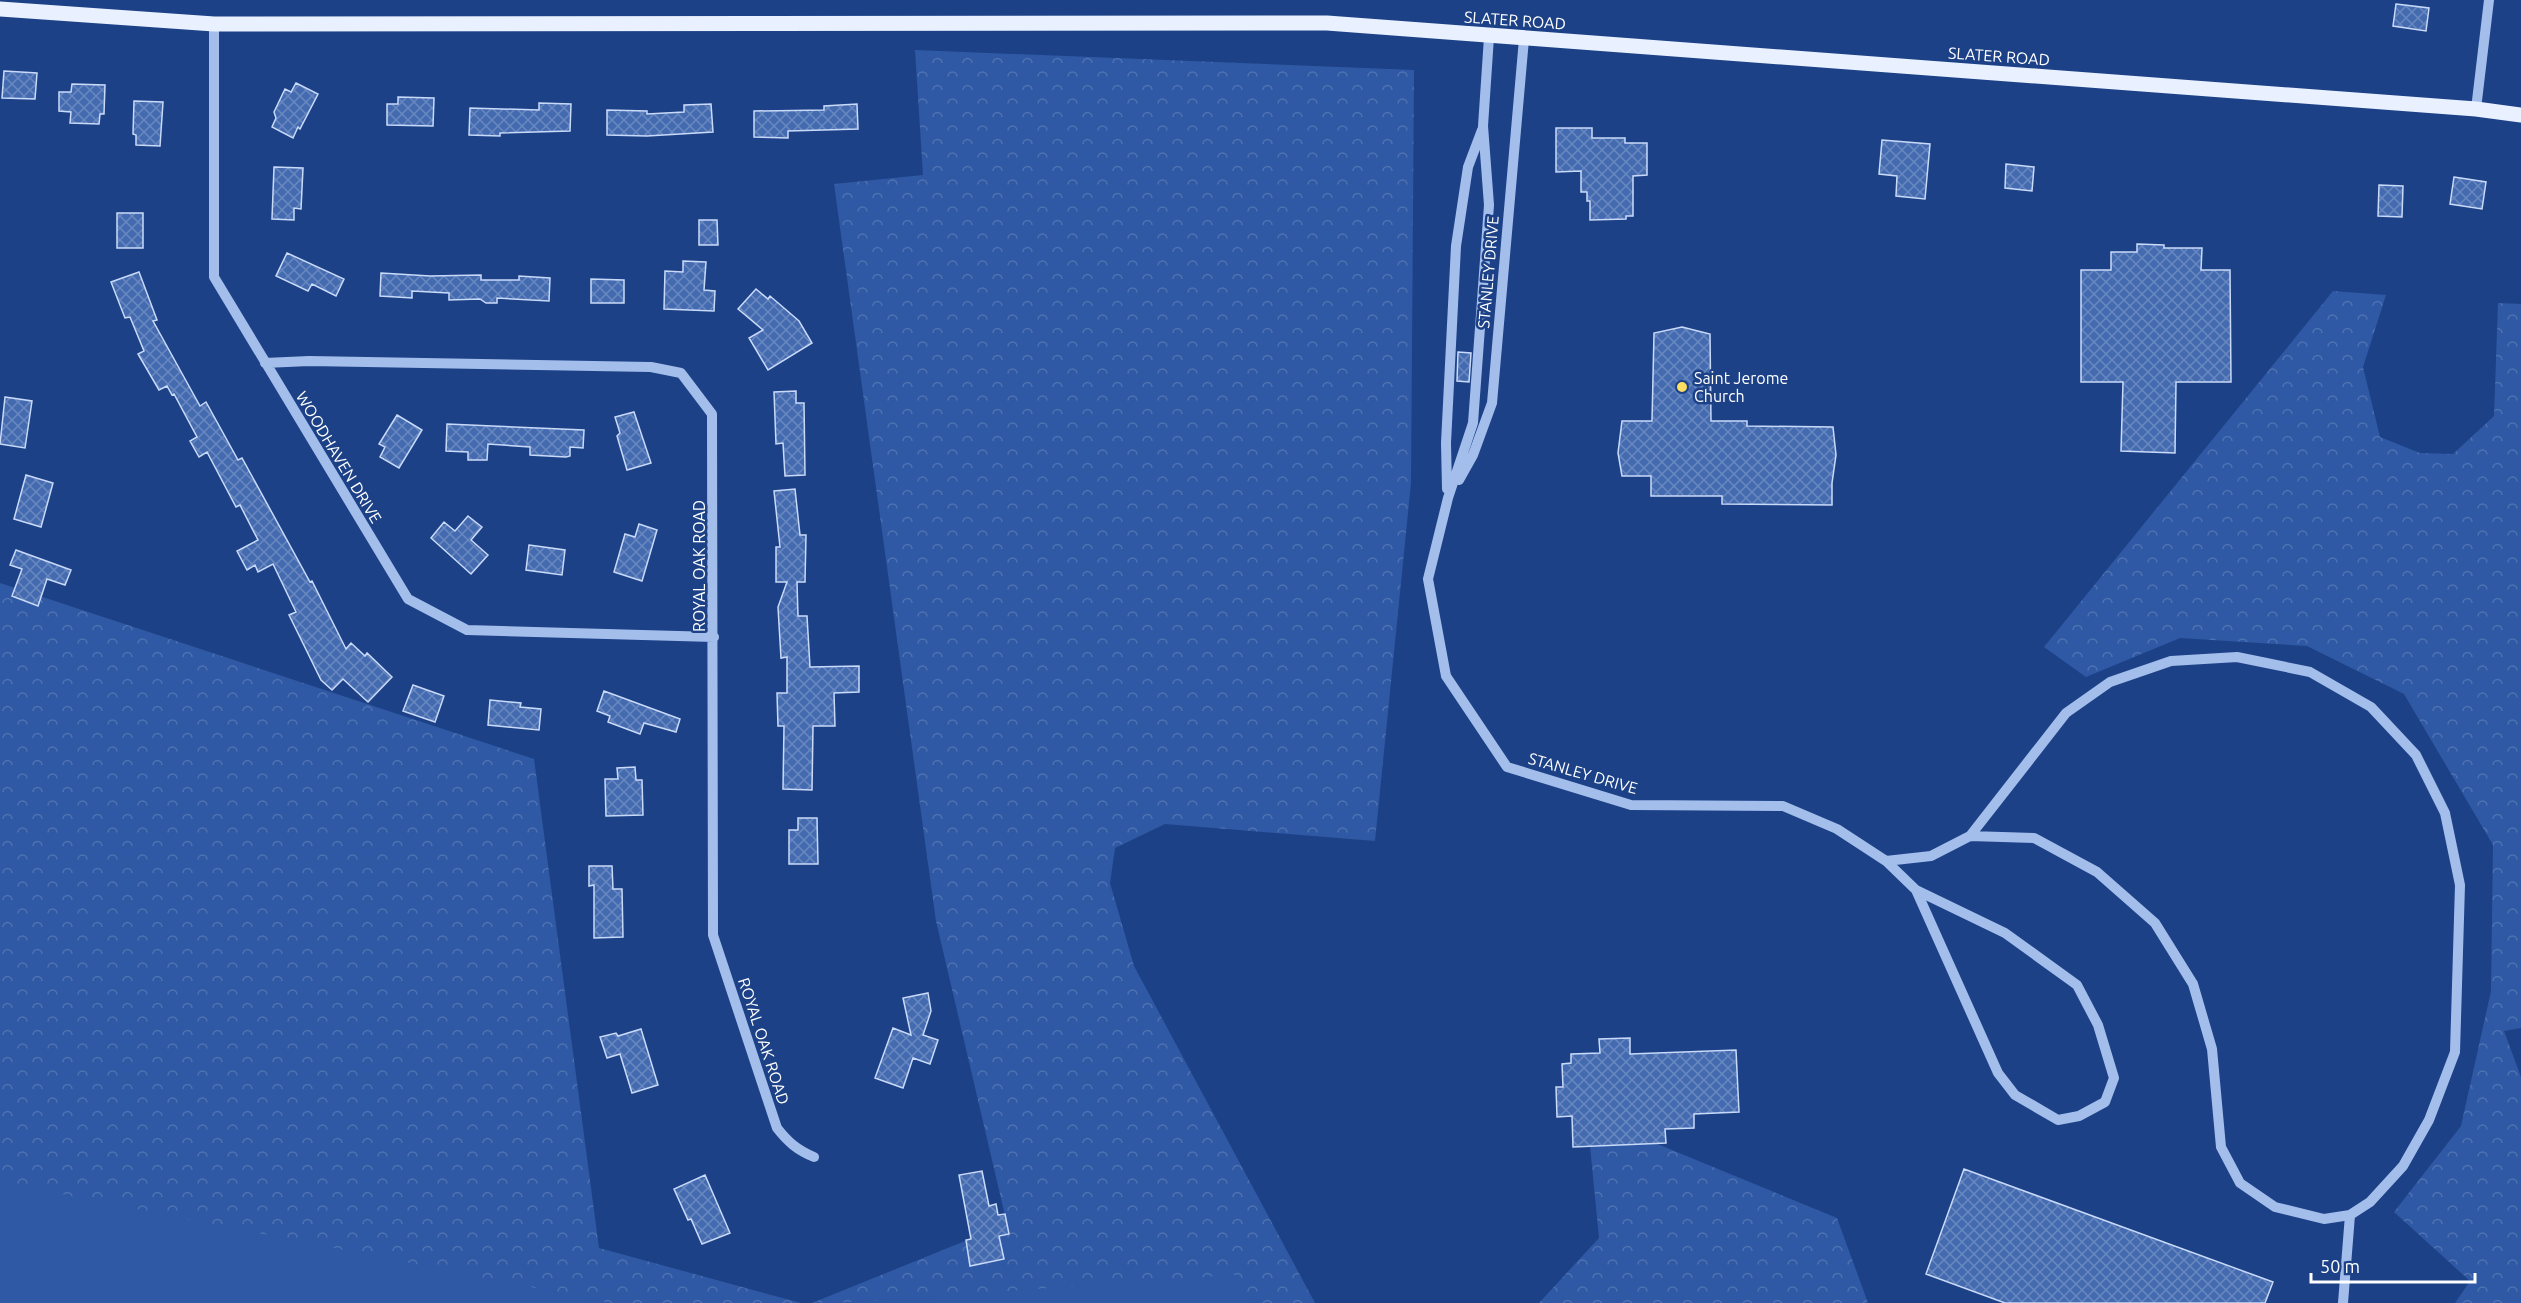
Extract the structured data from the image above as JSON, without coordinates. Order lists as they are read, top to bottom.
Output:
{
  "streets": {
    "main road": ["SLATER ROAD"],
    "street": ["STANLEY DRIVE", "WOODHAVEN DRIVE", "ROYAL OAK ROAD"]
  },
  "crossings": [
    ["SLATER ROAD", "STANLEY DRIVE"],
    ["SLATER ROAD", "WOODHAVEN DRIVE"],
    ["WOODHAVEN DRIVE", "ROYAL OAK ROAD"]
  ],
  "places": ["Saint Jerome Church"],
  "scale_bar": "50 m"
}
